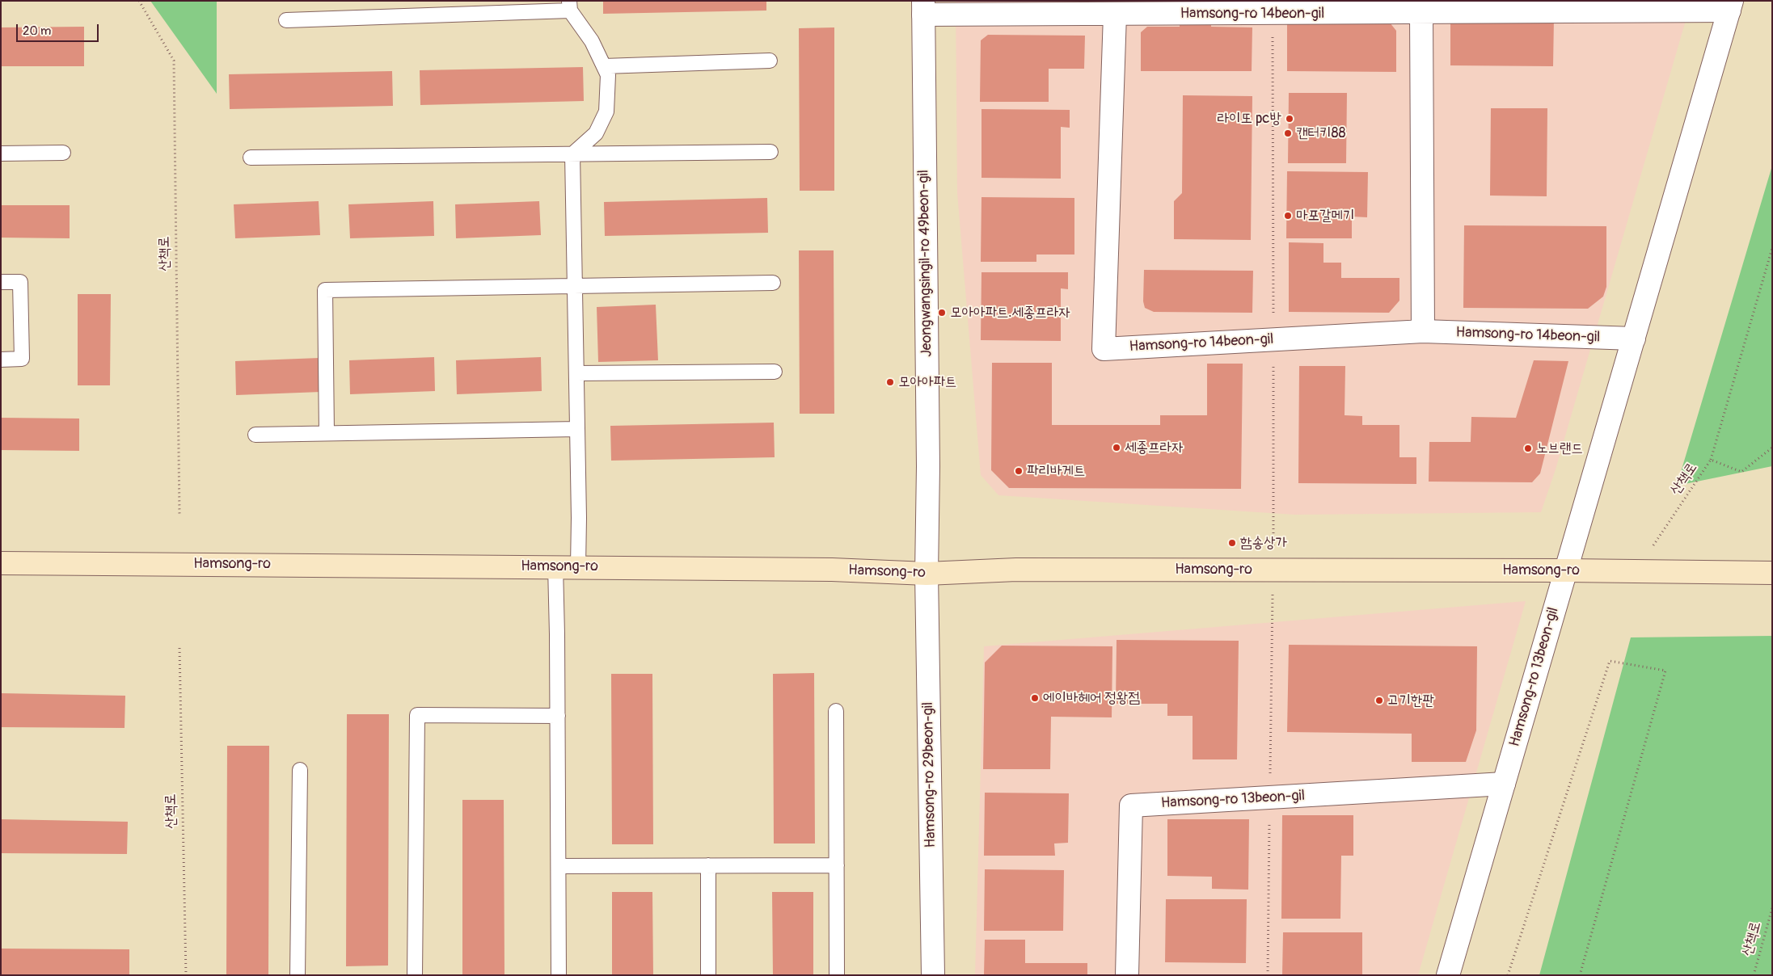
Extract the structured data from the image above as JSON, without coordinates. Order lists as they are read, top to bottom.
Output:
{
  "streets": {
    "main road": ["Hamsong-ro"],
    "street": [
      "Hamsong-ro 14beon-gil",
      "Jeongwangsingil-ro 49beon-gil",
      "Hamsong-ro 13beon-gil",
      "Hamsong-ro 29beon-gil"
    ],
    "path": ["산책로"]
  },
  "crossings": [
    ["Hamsong-ro 14beon-gil", "Jeongwangsingil-ro 49beon-gil"],
    ["Hamsong-ro 14beon-gil", "Hamsong-ro"],
    ["Hamsong-ro 14beon-gil", "Hamsong-ro 13beon-gil"],
    ["산책로", "Hamsong-ro"],
    ["Jeongwangsingil-ro 49beon-gil", "Hamsong-ro"],
    ["Jeongwangsingil-ro 49beon-gil", "Hamsong-ro 29beon-gil"],
    ["Hamsong-ro", "Hamsong-ro 13beon-gil"],
    ["Hamsong-ro", "Hamsong-ro 29beon-gil"]
  ],
  "places": [
    "라이또 pc방",
    "캔터키88",
    "마포갈메기",
    "모아아파트.세종프라자",
    "모아아파트",
    "세종프라자",
    "노브랜드",
    "파리바게트",
    "함송상가",
    "에이바헤어 정왕점",
    "고기한판"
  ],
  "scale_bar": "20 m"
}
